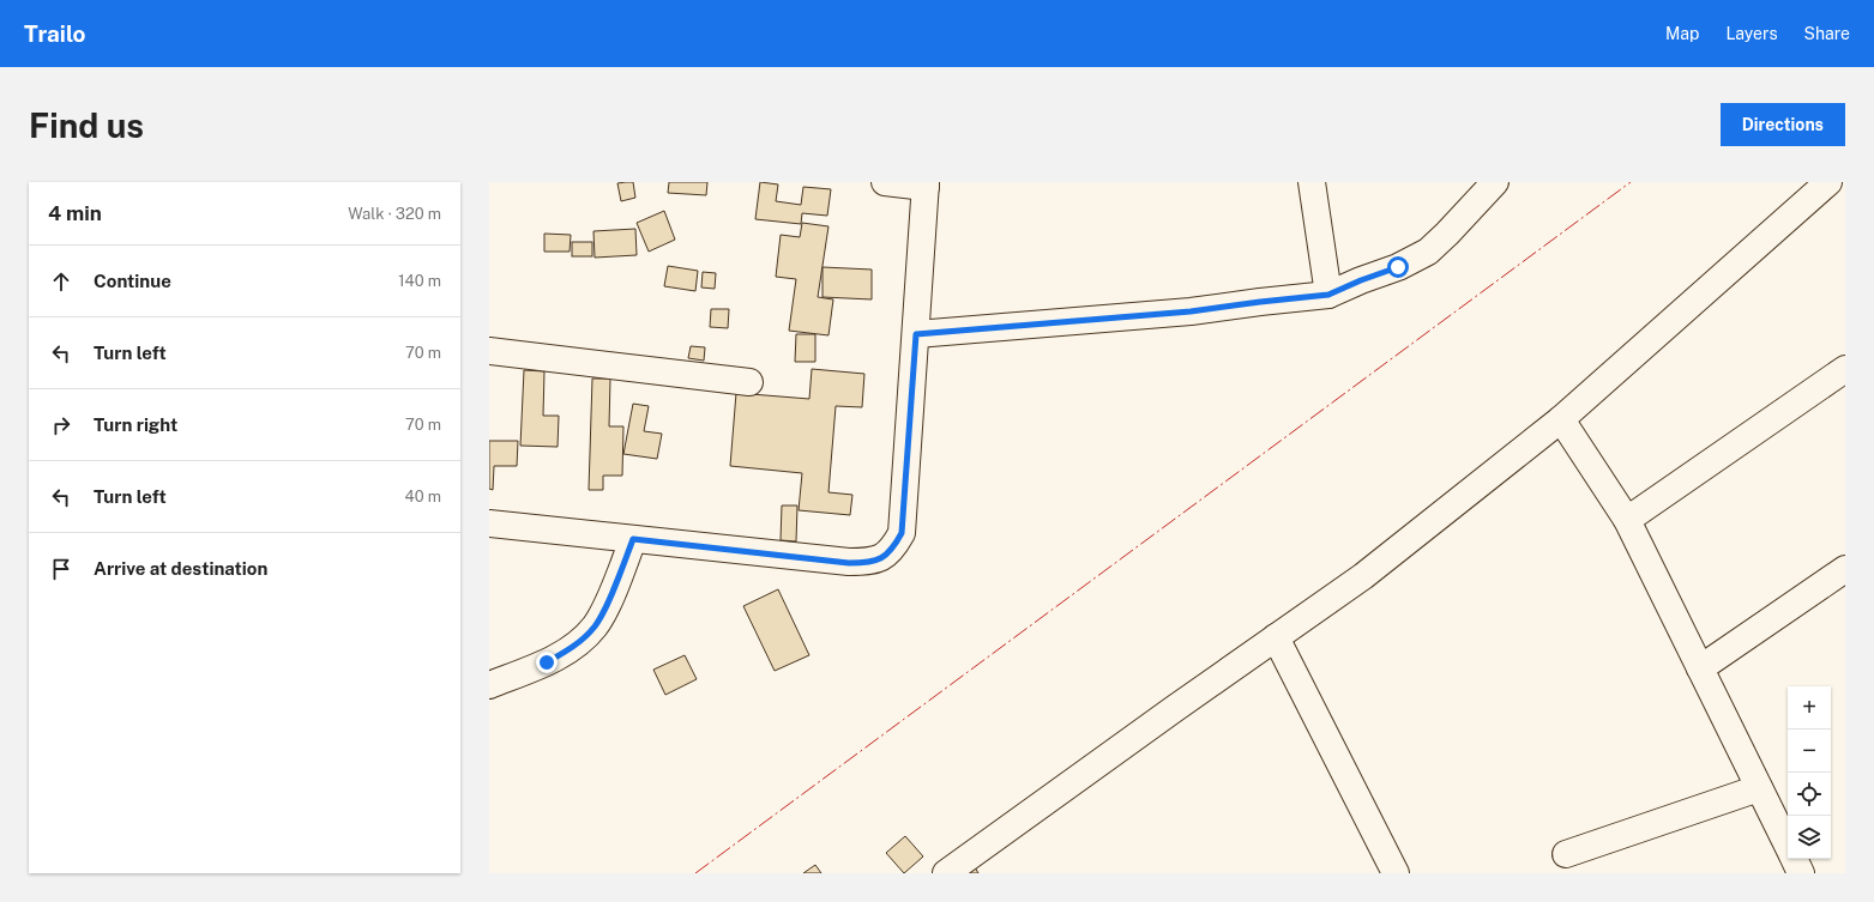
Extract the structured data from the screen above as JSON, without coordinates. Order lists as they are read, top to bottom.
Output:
{
  "page": {
    "header": "Trailo",
    "nav": ["Map", "Layers", "Share"],
    "buttons": "Directions",
    "title": "Find us",
    "heading": ["4 min", "Walk · 320 m"],
    "list": [
      ["Continue", "140 m"],
      ["Turn left", "70 m"],
      ["Turn right", "70 m"],
      ["Turn left", "40 m"],
      "Arrive at destination"
    ],
    "map_buttons": ["+", "−"]
  }
}
